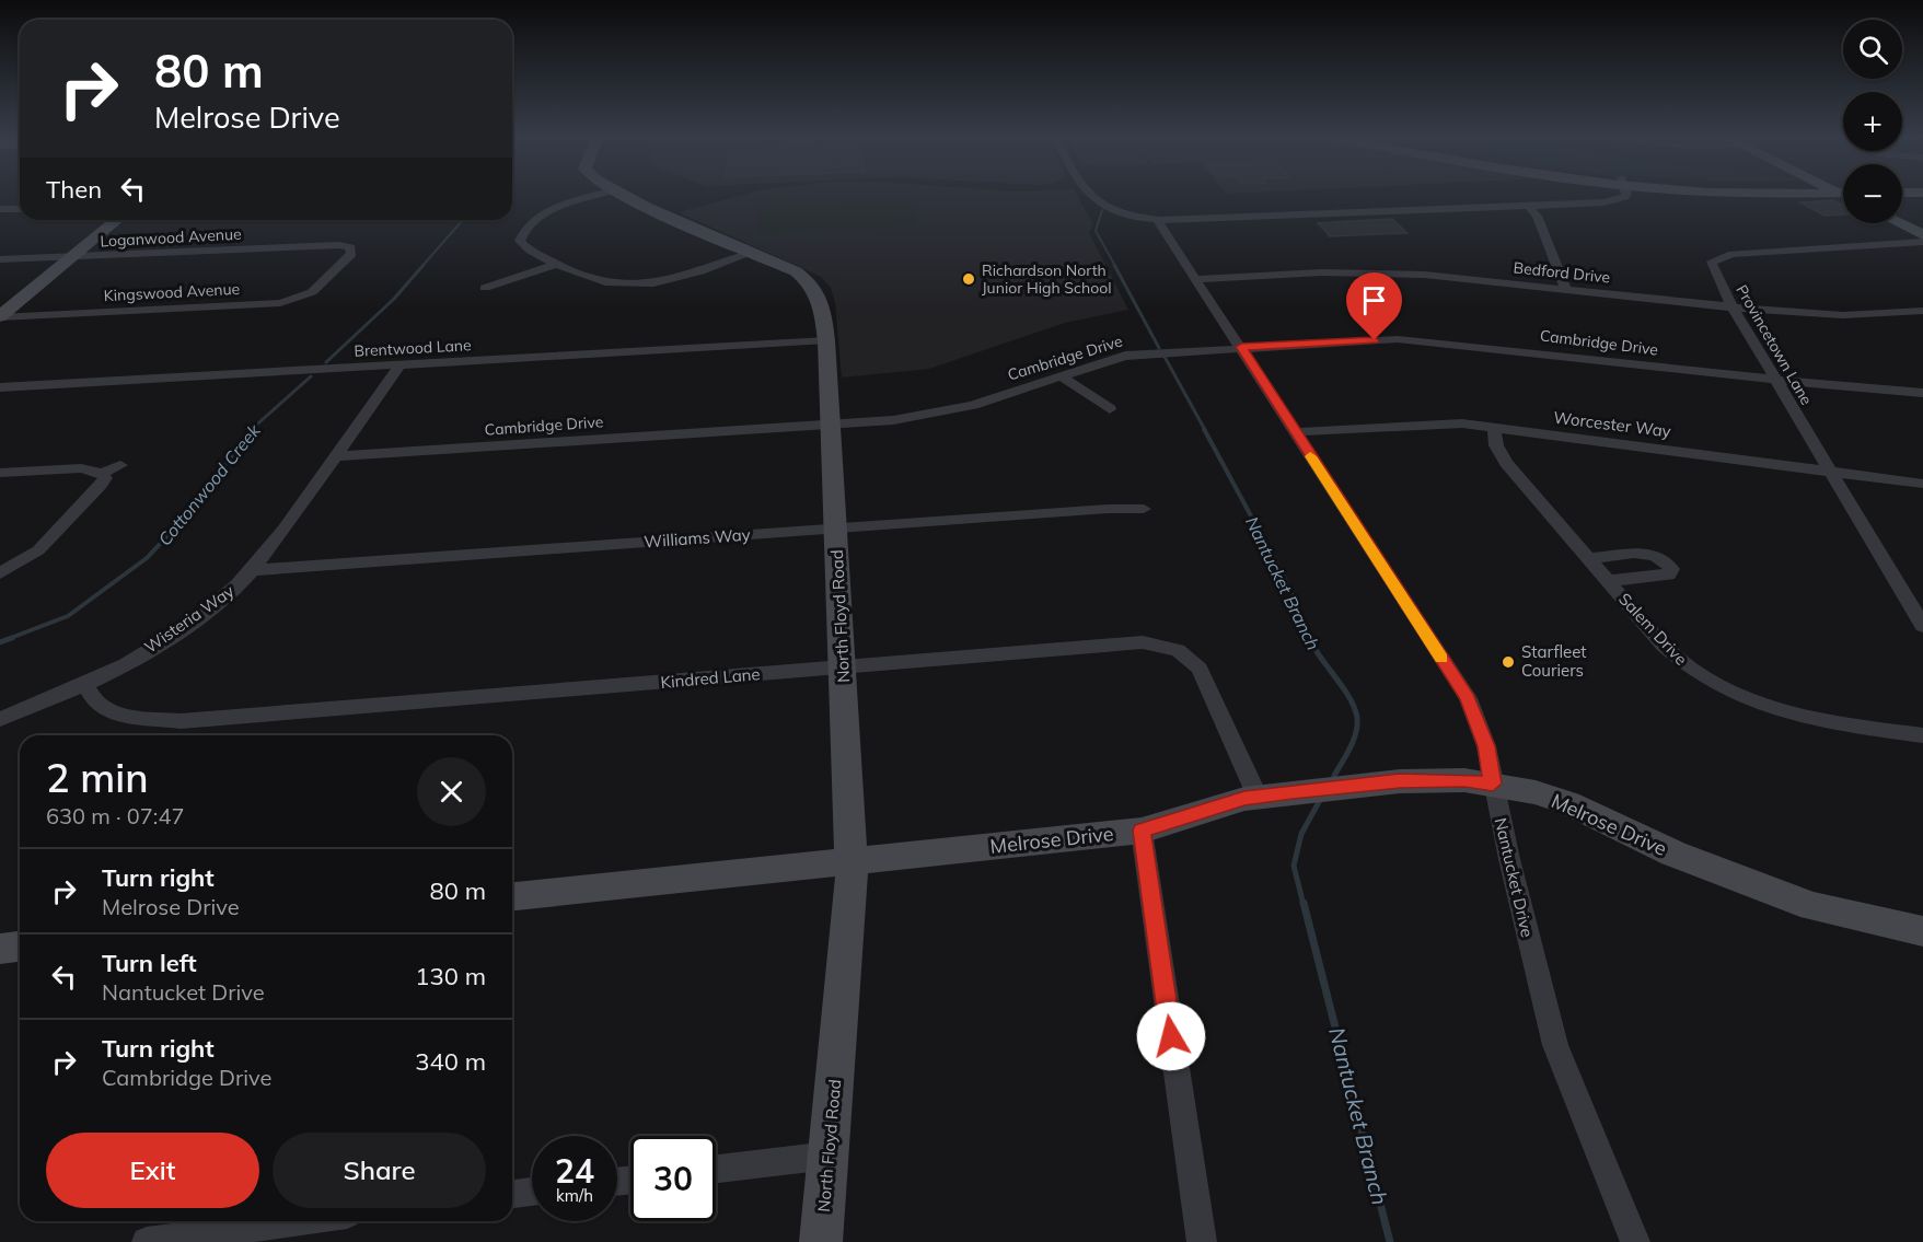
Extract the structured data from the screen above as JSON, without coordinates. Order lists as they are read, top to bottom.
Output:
{
  "streets": {
    "street": [
      "Loganwood Avenue",
      "Bedford Drive",
      "Kingswood Avenue",
      "Cambridge Drive",
      "Provincetown Lane",
      "Brentwood Lane",
      "Worcester Way",
      "Williams Way",
      "North Floyd Road",
      "Wisteria Way",
      "Salem Drive",
      "Kindred Lane",
      "Melrose Drive",
      "Nantucket Drive"
    ]
  },
  "crossings": [
    ["Loganwood Avenue", "Kingswood Avenue"],
    ["Bedford Drive", "Provincetown Lane"],
    ["Bedford Drive", "Nantucket Drive"],
    ["Cambridge Drive", "Provincetown Lane"],
    ["Cambridge Drive", "North Floyd Road"],
    ["Cambridge Drive", "Wisteria Way"],
    ["Cambridge Drive", "Nantucket Drive"],
    ["Provincetown Lane", "Worcester Way"],
    ["Brentwood Lane", "North Floyd Road"],
    ["Brentwood Lane", "Wisteria Way"],
    ["Worcester Way", "Salem Drive"],
    ["Worcester Way", "Nantucket Drive"],
    ["Williams Way", "North Floyd Road"],
    ["Williams Way", "Wisteria Way"],
    ["North Floyd Road", "Kindred Lane"],
    ["North Floyd Road", "Melrose Drive"],
    ["Wisteria Way", "Kindred Lane"],
    ["Kindred Lane", "Melrose Drive"],
    ["Melrose Drive", "Nantucket Drive"]
  ],
  "water": ["Cottonwood Creek", "Nantucket Branch"],
  "places": ["Richardson North Junior High School", "Starfleet Couriers"],
  "page": {
    "map_buttons": ["+", "−"],
    "turn": ["80 m", "Melrose Drive"],
    "then": "Then",
    "heading": ["2 min", "630 m · 07:47"],
    "list": [
      {
        "name": "Turn right",
        "note": "Melrose Drive",
        "value": "80 m"
      },
      {
        "name": "Turn left",
        "note": "Nantucket Drive",
        "value": "130 m"
      },
      {
        "name": "Turn right",
        "note": "Cambridge Drive",
        "value": "340 m"
      }
    ],
    "buttons": ["Exit", "Share"],
    "speed": "24 km/h",
    "limit": "30"
  }
}
